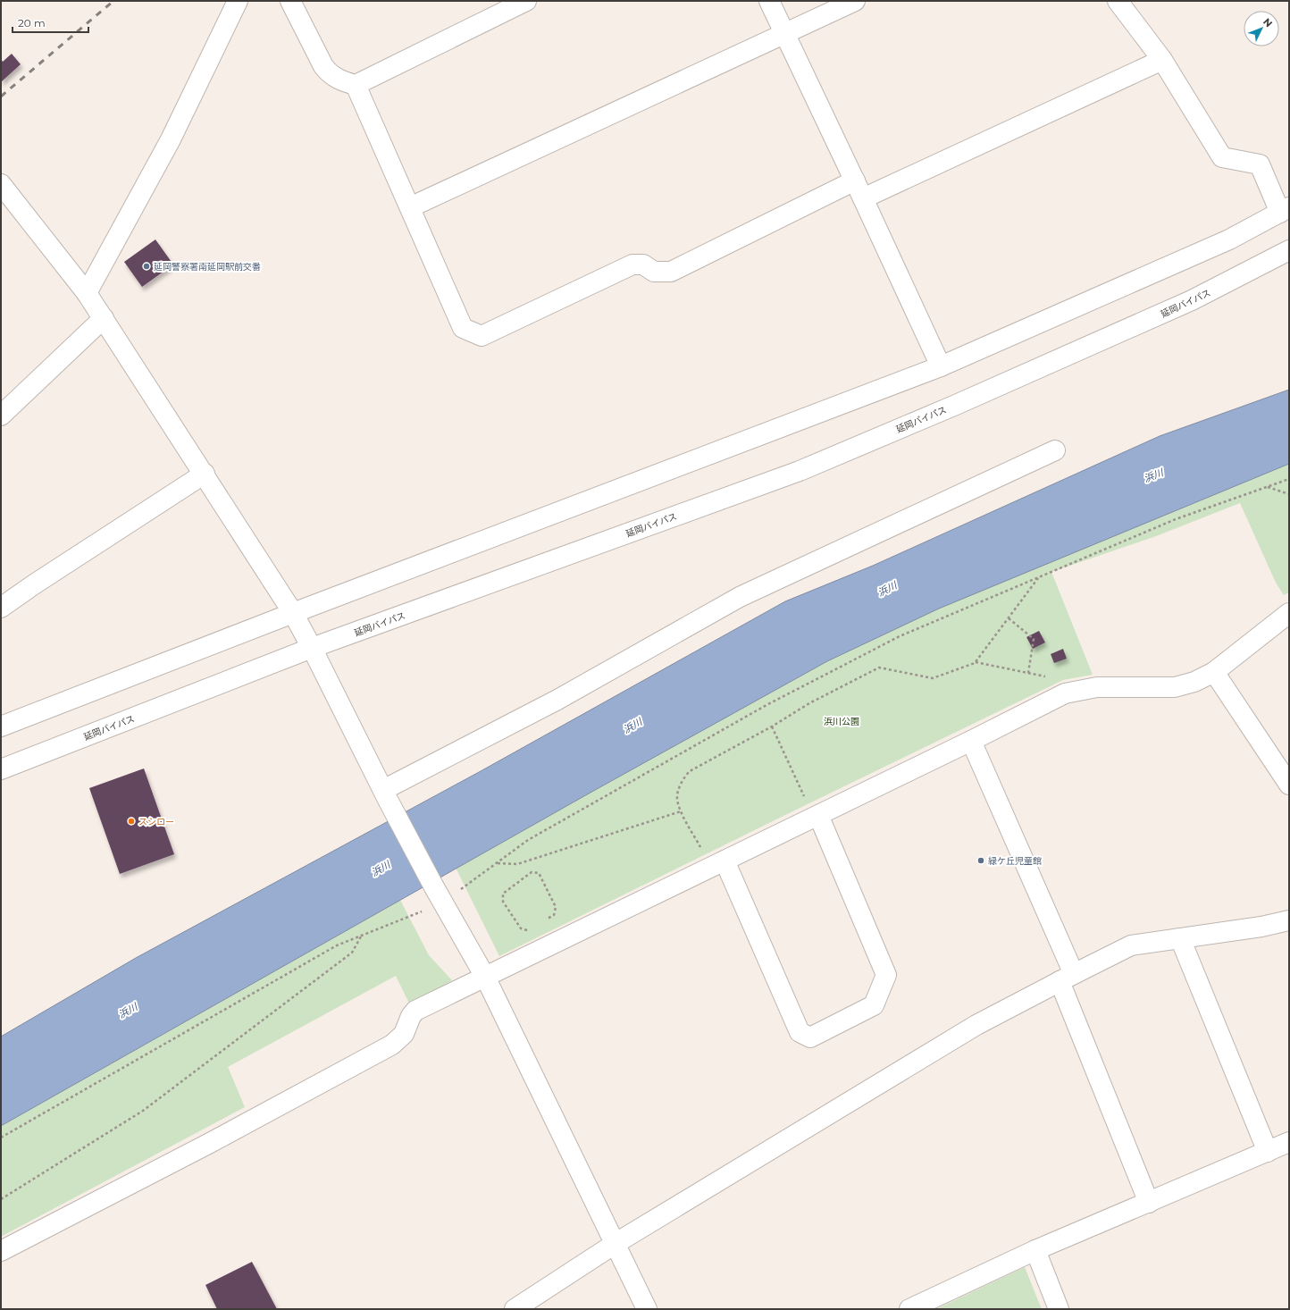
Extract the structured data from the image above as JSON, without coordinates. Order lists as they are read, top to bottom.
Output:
{
  "streets": {
    "main road": ["延岡バイパス"]
  },
  "water": ["浜川"],
  "parks": ["浜川公園"],
  "places": ["延岡警察署南延岡駅前交番", "スシロー", "緑ケ丘児童館"],
  "scale_bar": "20 m",
  "north": "top right"
}
